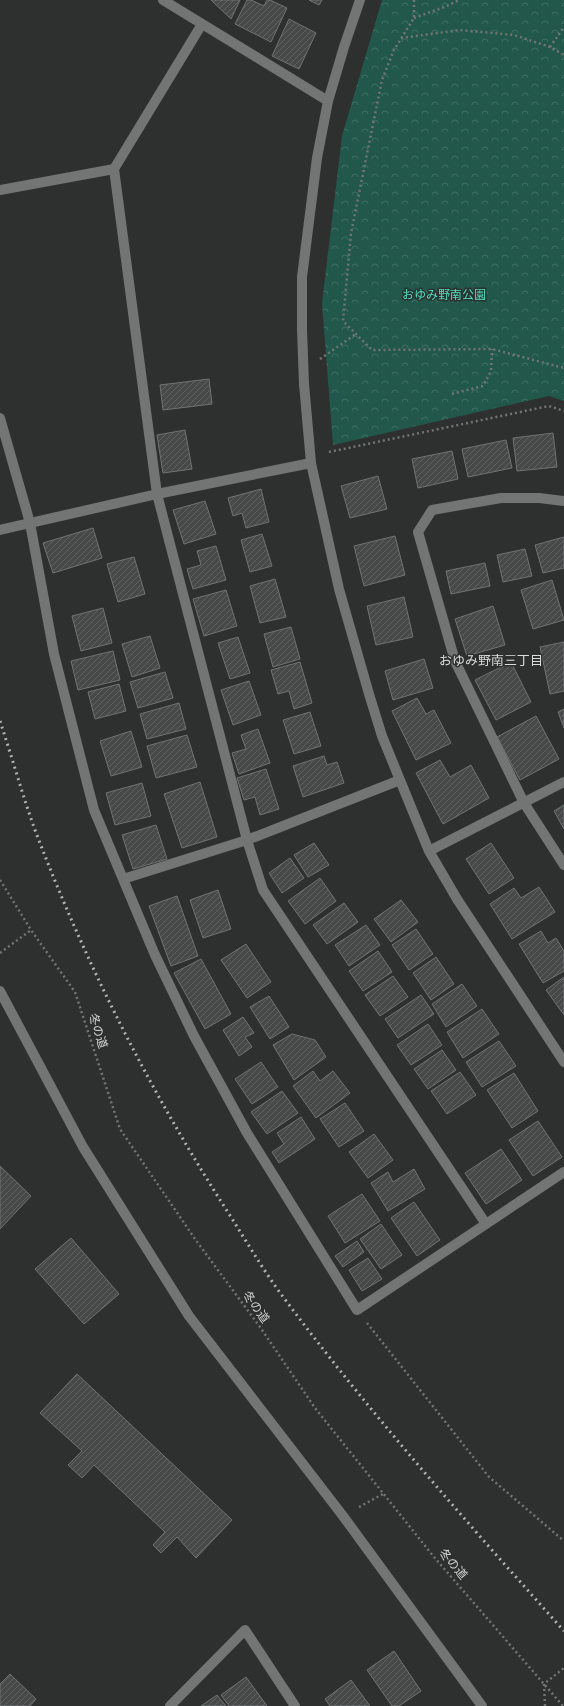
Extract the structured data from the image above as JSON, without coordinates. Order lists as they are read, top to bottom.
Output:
{
  "streets": {
    "path": ["冬の道"]
  },
  "districts": ["おゆみ野南三丁目"],
  "parks": ["おゆみ野南公園"]
}
